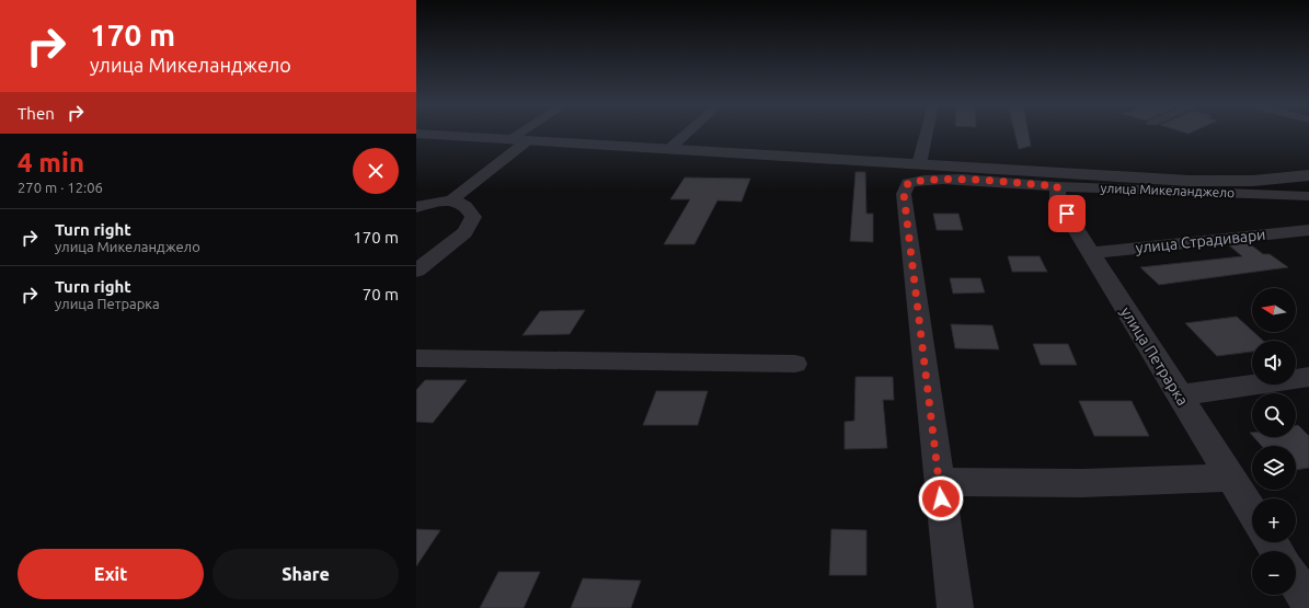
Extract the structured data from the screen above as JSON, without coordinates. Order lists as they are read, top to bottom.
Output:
{
  "streets": {
    "street": ["улица Микеланджело", "улица Страдивари", "улица Петрарка"]
  },
  "crossings": [
    ["улица Микеланджело", "улица Петрарка"],
    ["улица Страдивари", "улица Петрарка"]
  ],
  "north": "left",
  "page": {
    "turn": ["170 m", "улица Микеланджело"],
    "then": "Then",
    "heading": ["4 min", "270 m · 12:06"],
    "list": [
      {
        "name": "Turn right",
        "note": "улица Микеланджело",
        "value": "170 m"
      },
      {
        "name": "Turn right",
        "note": "улица Петрарка",
        "value": "70 m"
      }
    ],
    "map_buttons": ["+", "−"],
    "buttons": ["Exit", "Share"]
  }
}
